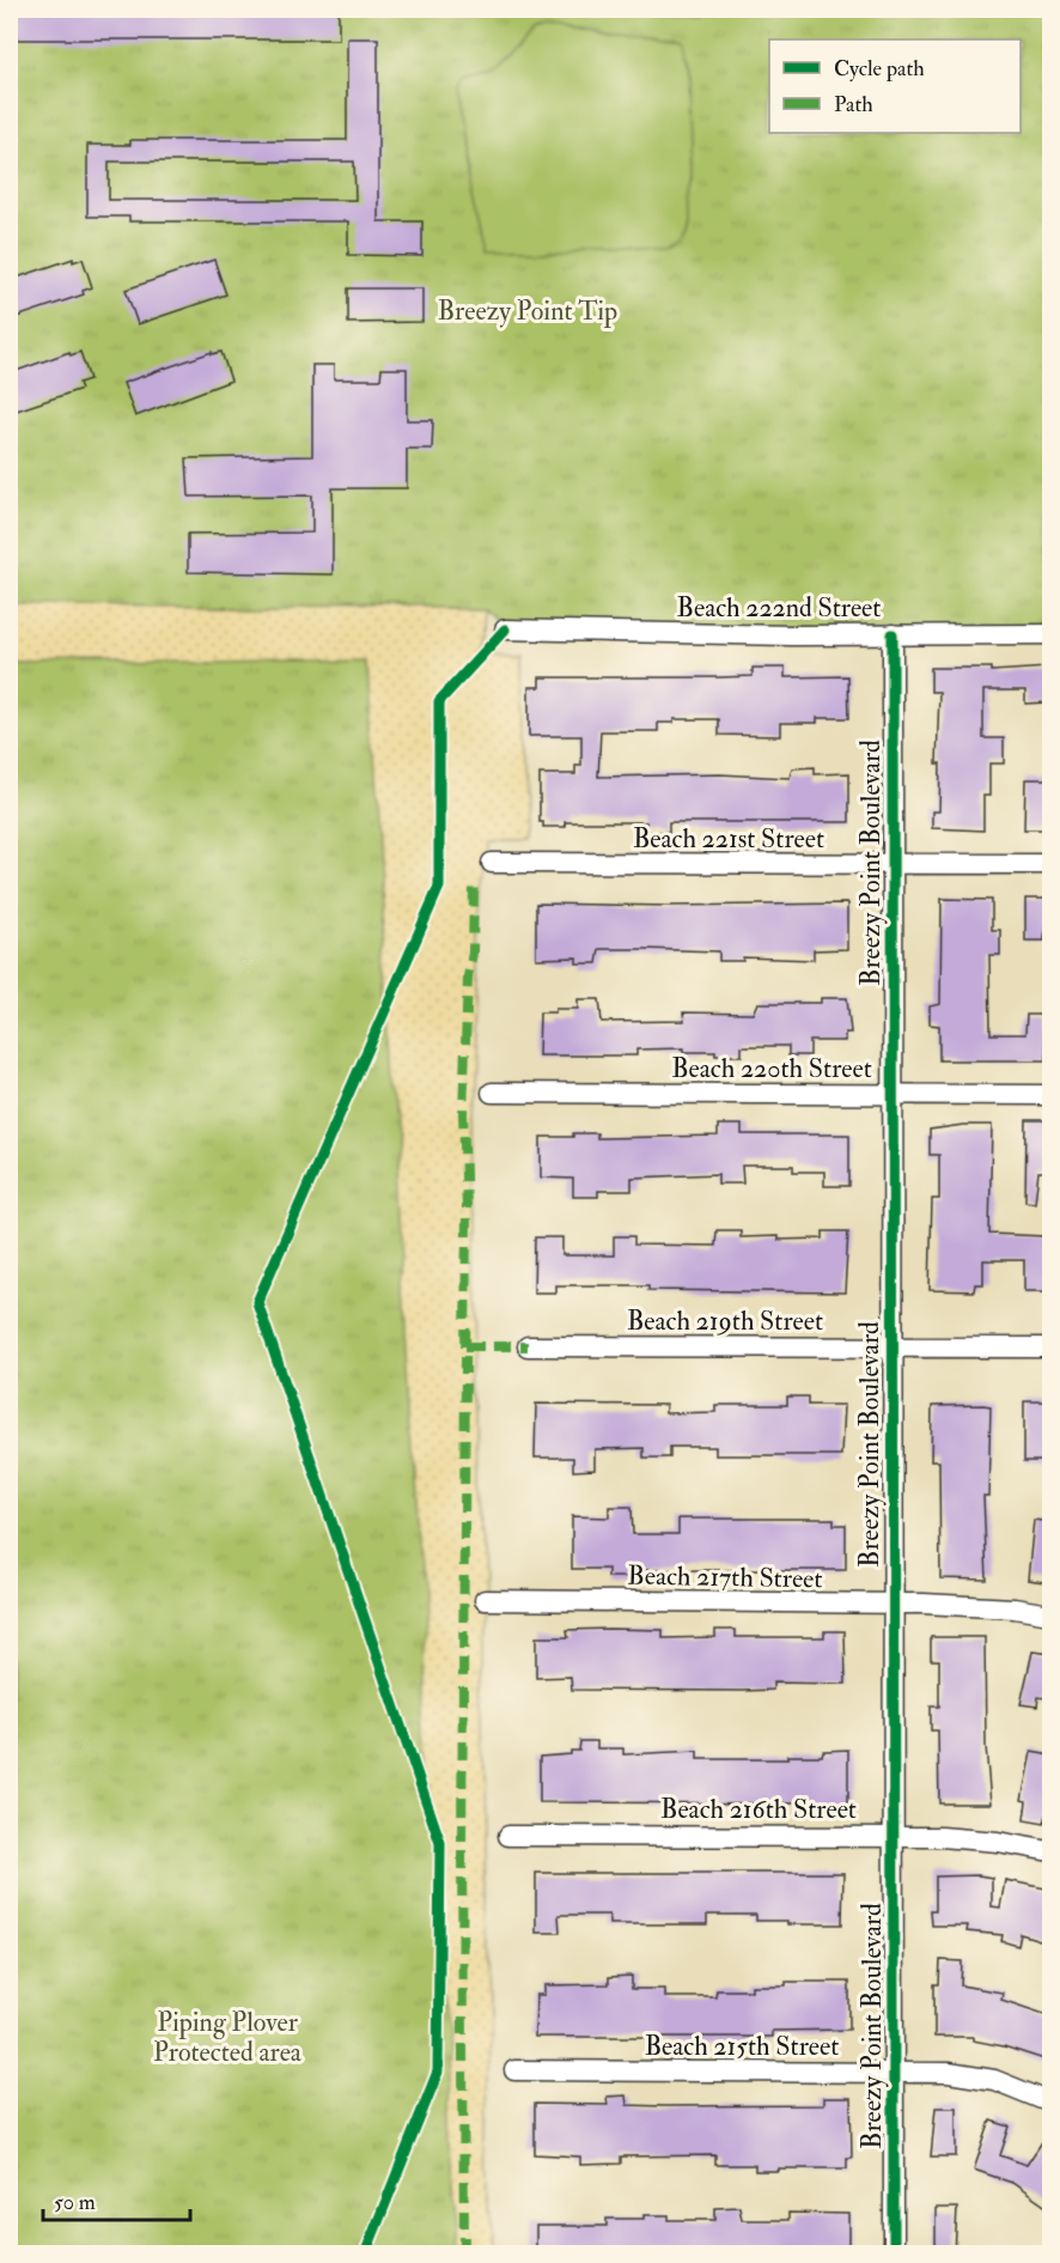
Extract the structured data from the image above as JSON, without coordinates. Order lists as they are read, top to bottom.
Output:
{
  "streets": {
    "street": [
      "Beach 222nd Street",
      "Beach 221st Street",
      "Breezy Point Boulevard",
      "Beach 220th Street",
      "Beach 219th Street",
      "Beach 217th Street",
      "Beach 216th Street",
      "Beach 215th Street"
    ]
  },
  "crossings": [
    ["Beach 222nd Street", "Breezy Point Boulevard"],
    ["Beach 221st Street", "Breezy Point Boulevard"],
    ["Breezy Point Boulevard", "Beach 220th Street"],
    ["Breezy Point Boulevard", "Beach 219th Street"],
    ["Breezy Point Boulevard", "Beach 217th Street"],
    ["Breezy Point Boulevard", "Beach 216th Street"],
    ["Breezy Point Boulevard", "Beach 215th Street"]
  ],
  "parks": ["Breezy Point Tip", "Piping Plover Protected area"],
  "legend": ["Cycle path", "Path"],
  "scale_bar": "50 m"
}
